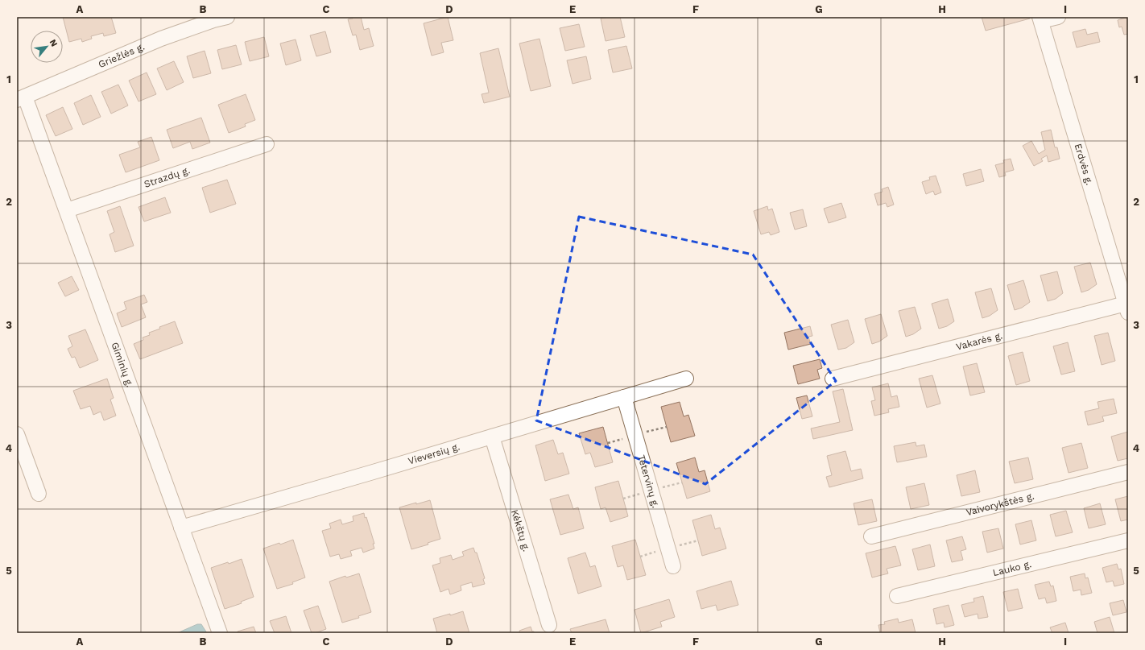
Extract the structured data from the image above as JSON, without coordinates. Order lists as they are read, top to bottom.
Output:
{
  "streets": {
    "street": [
      "Griežlės g.",
      "Erdvės g.",
      "Strazdų g.",
      "Vakarės g.",
      "Giminių g.",
      "Vieversių g.",
      "Tetervinų g.",
      "Vaivorykštės g.",
      "Kėkštų g.",
      "Lauko g."
    ]
  },
  "crossings": [
    ["Griežlės g.", "Giminių g."],
    ["Erdvės g.", "Vakarės g."],
    ["Strazdų g.", "Giminių g."],
    ["Giminių g.", "Vieversių g."],
    ["Vieversių g.", "Tetervinų g."],
    ["Vieversių g.", "Kėkštų g."]
  ],
  "north": "top right",
  "grid": {
    "columns": [
      "A",
      "B",
      "C",
      "D",
      "E",
      "F",
      "G",
      "H",
      "I"
    ],
    "rows": [
      "1",
      "2",
      "3",
      "4",
      "5"
    ]
  }
}
